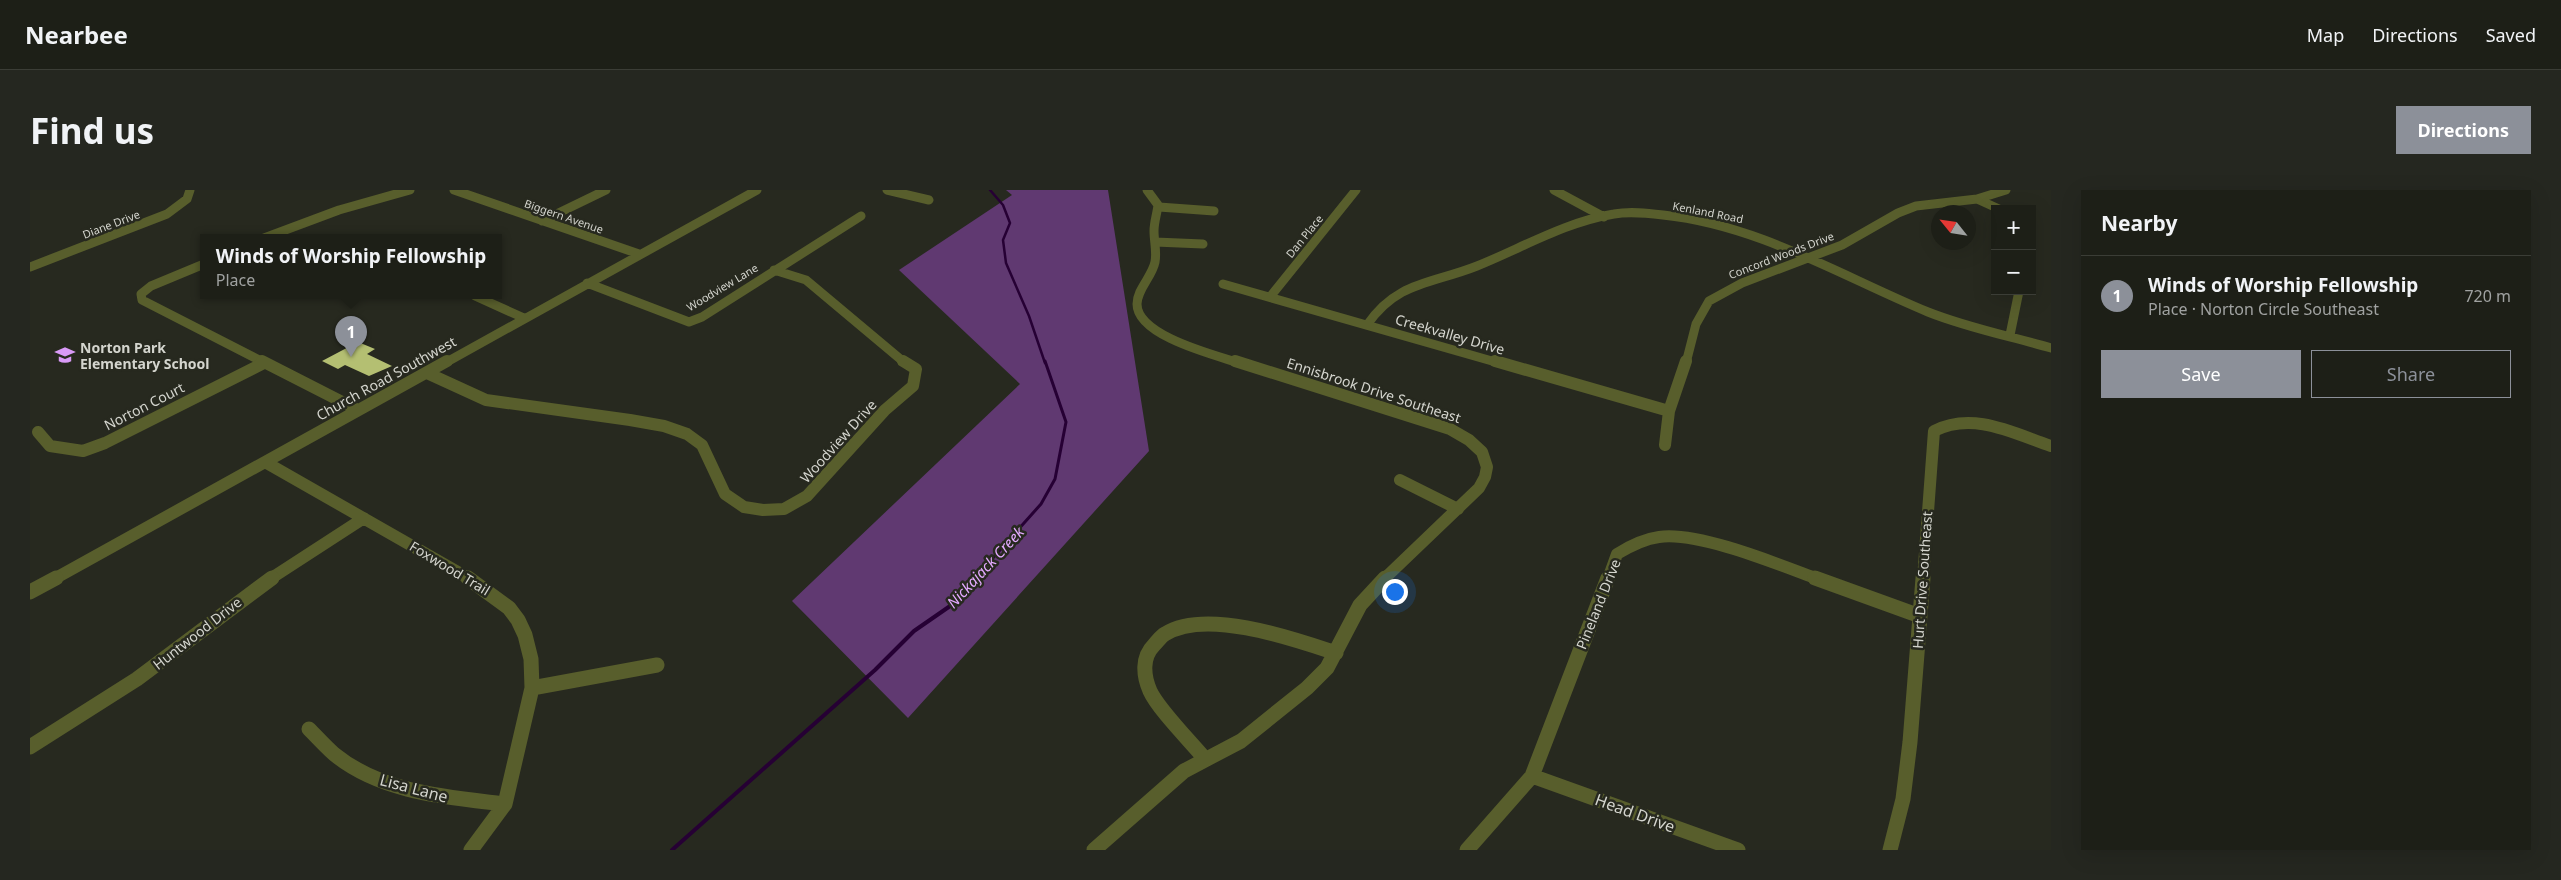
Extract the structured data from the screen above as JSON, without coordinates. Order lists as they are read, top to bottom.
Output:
{
  "streets": {
    "street": [
      "Kenland Road",
      "Biggern Avenue",
      "Diane Drive",
      "Dan Place",
      "Concord Woods Drive",
      "Woodview Lane",
      "Creekvalley Drive",
      "Church Road Southwest",
      "Ennisbrook Drive Southeast",
      "Norton Court",
      "Woodview Drive",
      "Foxwood Trail",
      "Hurt Drive Southeast",
      "Pineland Drive",
      "Huntwood Drive",
      "Lisa Lane",
      "Head Drive"
    ]
  },
  "crossings": [
    ["Kenland Road", "Concord Woods Drive"],
    ["Kenland Road", "Creekvalley Drive"],
    ["Biggern Avenue", "Church Road Southwest"],
    ["Dan Place", "Creekvalley Drive"],
    ["Concord Woods Drive", "Creekvalley Drive"],
    ["Woodview Lane", "Church Road Southwest"],
    ["Woodview Lane", "Woodview Drive"],
    ["Church Road Southwest", "Woodview Drive"],
    ["Church Road Southwest", "Foxwood Trail"],
    ["Foxwood Trail", "Huntwood Drive"],
    ["Foxwood Trail", "Lisa Lane"],
    ["Hurt Drive Southeast", "Pineland Drive"],
    ["Pineland Drive", "Head Drive"]
  ],
  "water": ["Nickajack Creek"],
  "places": {
    "school or university": ["Norton Park Elementary School"]
  },
  "north": "top left",
  "page": {
    "header": "Nearbee",
    "nav": ["Map", "Directions", "Saved"],
    "buttons": [
      "Directions",
      ["Save", "Share"]
    ],
    "title": "Find us",
    "heading": "Nearby",
    "map_buttons": ["+", "−"],
    "popup": ["Winds of Worship Fellowship", "Place"],
    "list": [
      {
        "mark": "1",
        "name": "Winds of Worship Fellowship",
        "note": "Place · Norton Circle Southeast",
        "value": "720 m"
      }
    ],
    "pins": "1"
  }
}
